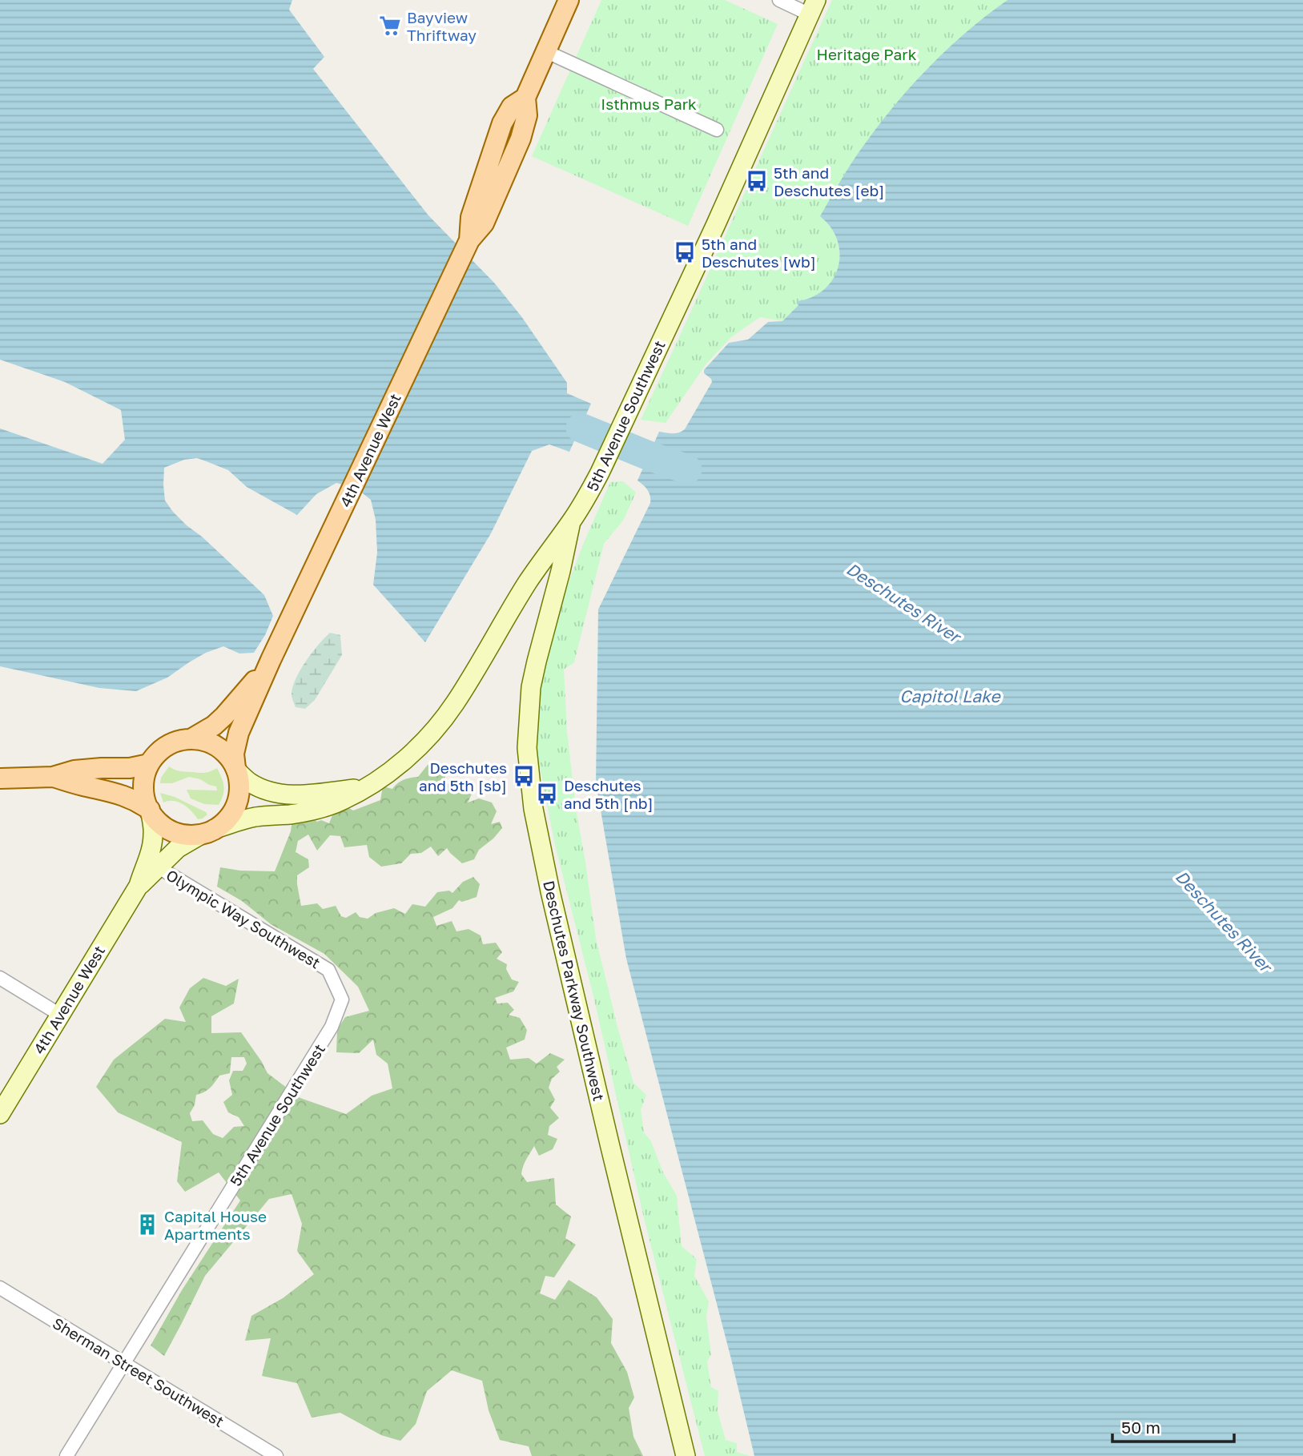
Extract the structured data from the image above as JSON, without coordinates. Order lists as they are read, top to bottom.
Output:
{
  "streets": {
    "main road": ["4th Avenue West"],
    "street": [
      "5th Avenue Southwest",
      "Olympic Way Southwest",
      "Deschutes Parkway Southwest",
      "Sherman Street Southwest"
    ]
  },
  "crossings": [
    ["5th Avenue Southwest", "4th Avenue West"],
    ["5th Avenue Southwest", "Olympic Way Southwest"],
    ["5th Avenue Southwest", "Deschutes Parkway Southwest"],
    ["5th Avenue Southwest", "Sherman Street Southwest"],
    ["4th Avenue West", "Olympic Way Southwest"]
  ],
  "water": ["Deschutes River", "Capitol Lake"],
  "parks": ["Heritage Park", "Isthmus Park"],
  "places": {
    "supermarket": ["Bayview Thriftway"],
    "bus stop": [
      "5th and Deschutes [eb]",
      "5th and Deschutes [wb]",
      "Deschutes and 5th [sb]",
      "Deschutes and 5th [nb]"
    ],
    "building": ["Capital House Apartments"]
  },
  "scale_bar": "50 m"
}
